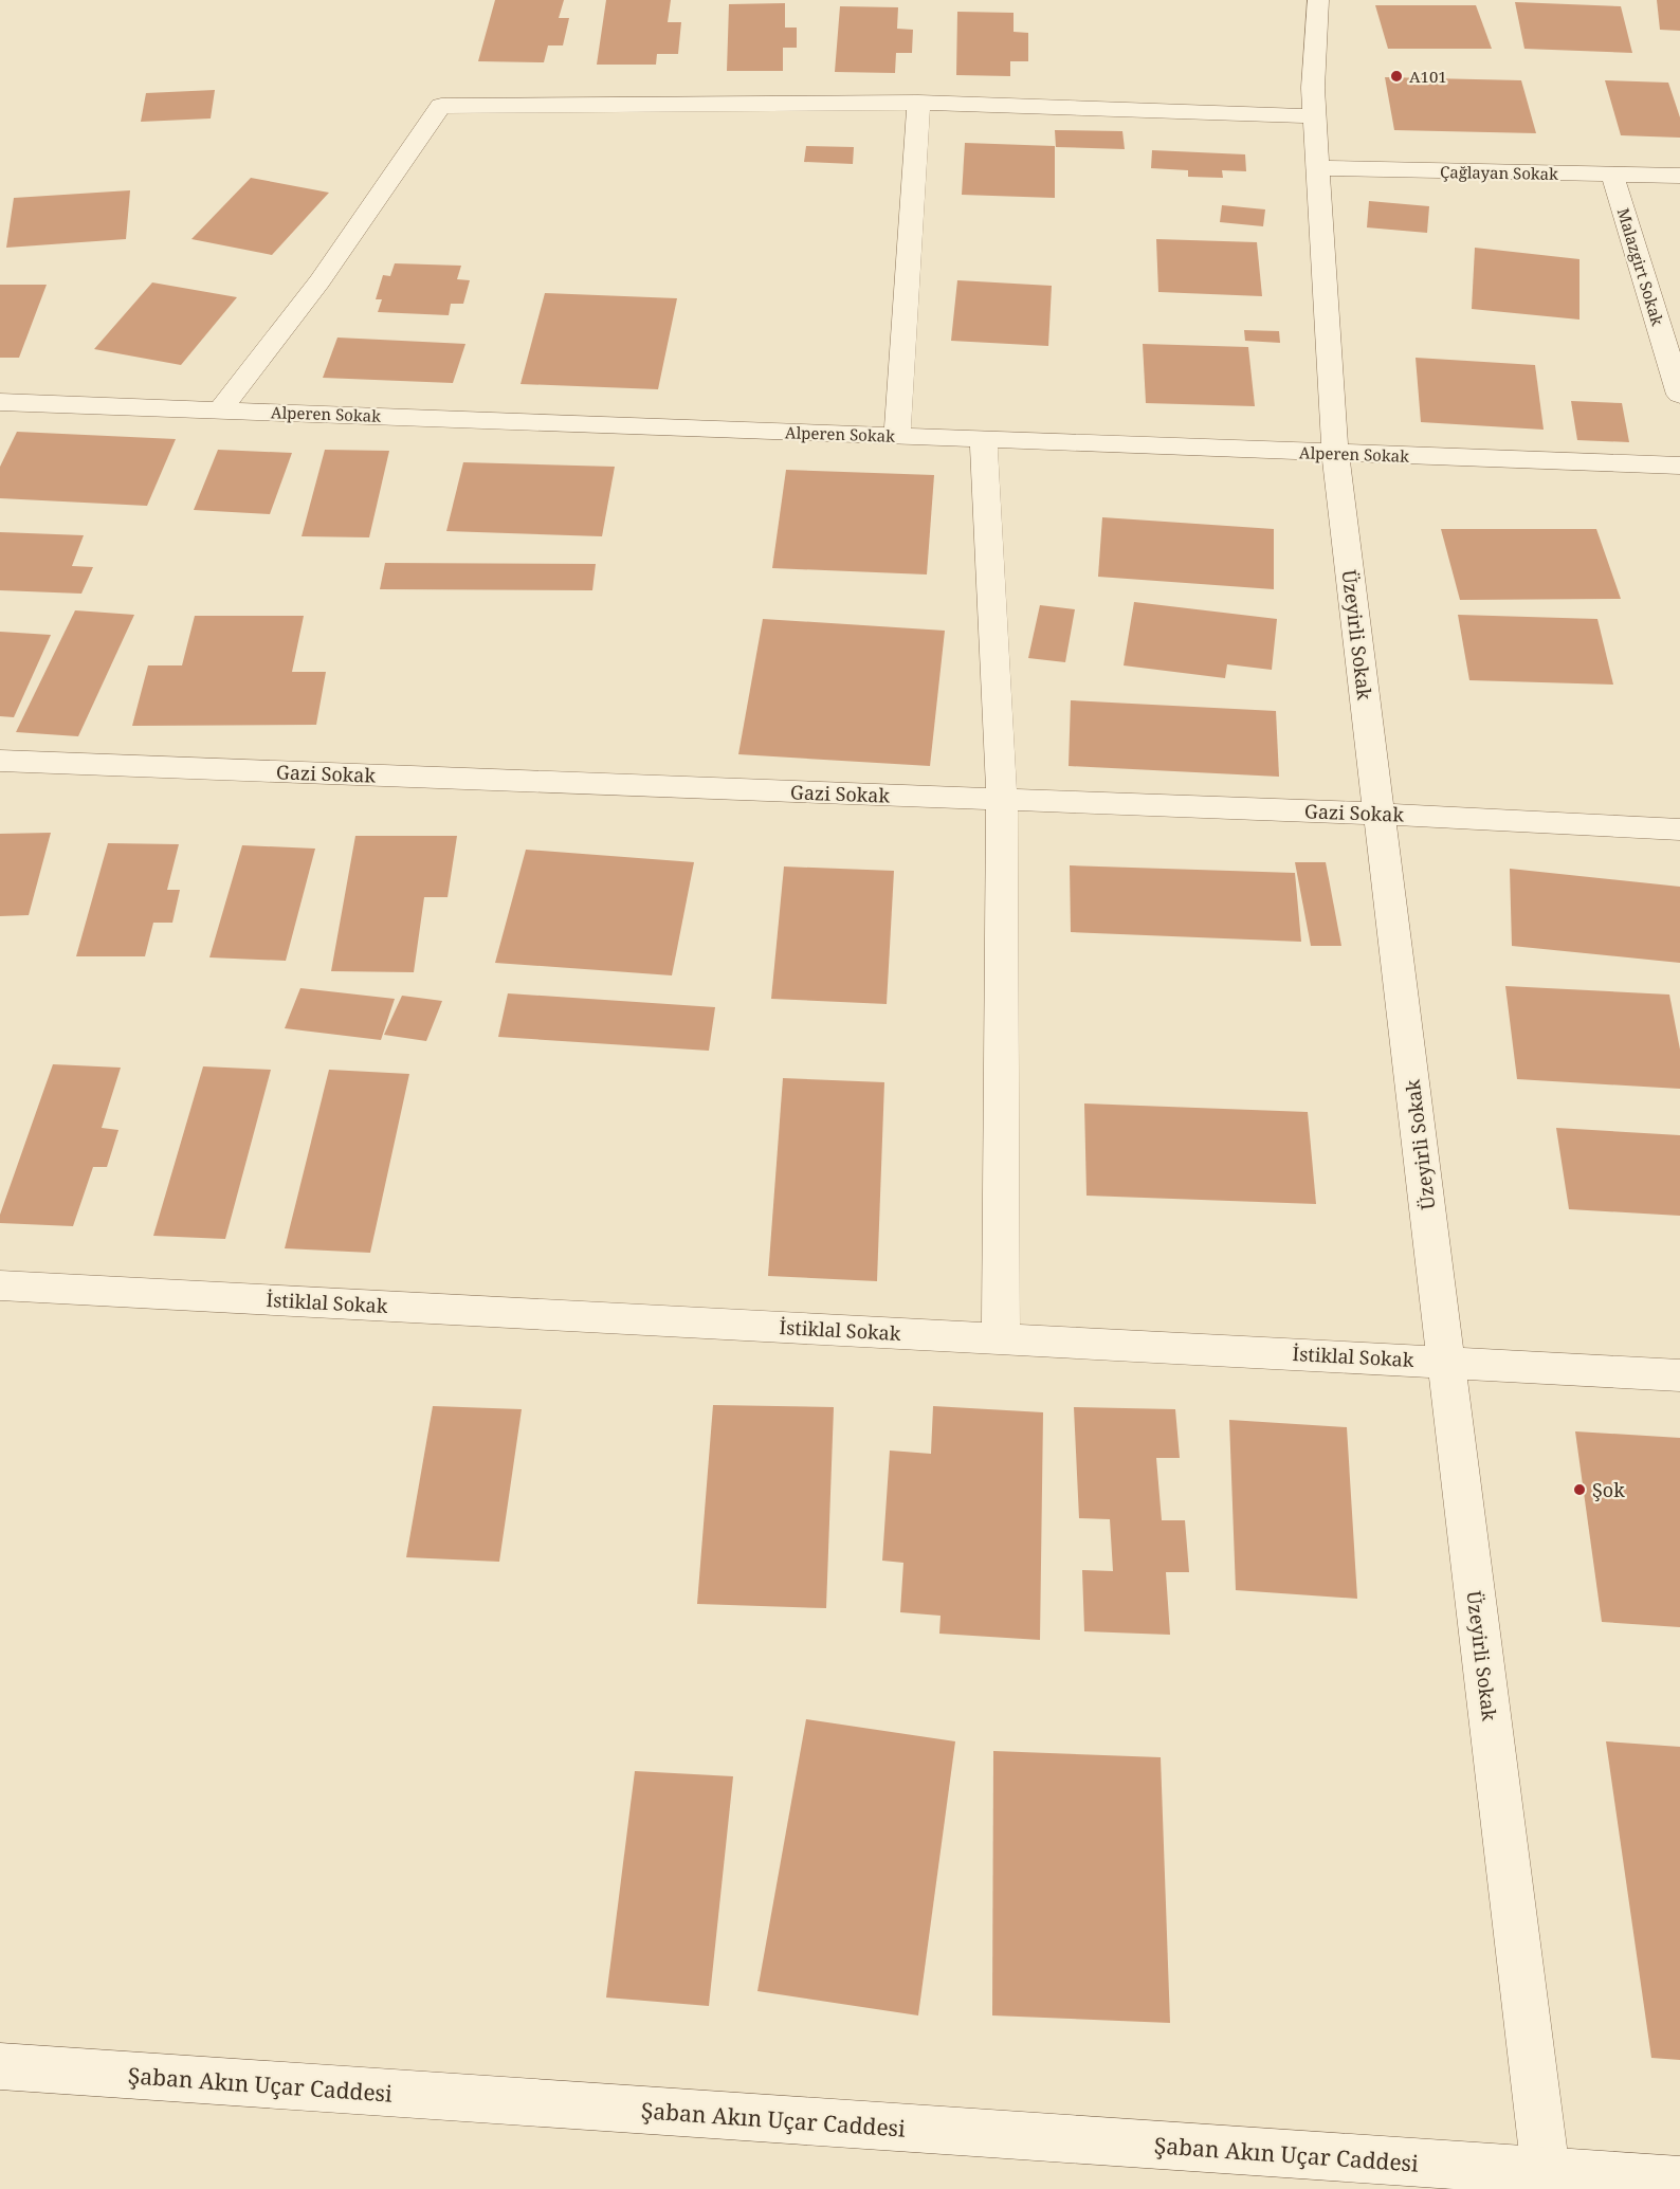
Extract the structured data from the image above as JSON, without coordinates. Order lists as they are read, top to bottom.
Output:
{
  "streets": {
    "street": [
      "Çağlayan Sokak",
      "Malazgirt Sokak",
      "Alperen Sokak",
      "Üzeyirli Sokak",
      "Gazi Sokak",
      "İstiklal Sokak",
      "Şaban Akın Uçar Caddesi"
    ]
  },
  "crossings": [
    ["Çağlayan Sokak", "Malazgirt Sokak"],
    ["Çağlayan Sokak", "Üzeyirli Sokak"],
    ["Alperen Sokak", "Üzeyirli Sokak"],
    ["Üzeyirli Sokak", "Gazi Sokak"],
    ["Üzeyirli Sokak", "İstiklal Sokak"],
    ["Üzeyirli Sokak", "Şaban Akın Uçar Caddesi"]
  ],
  "places": ["A101", "Şok"]
}
